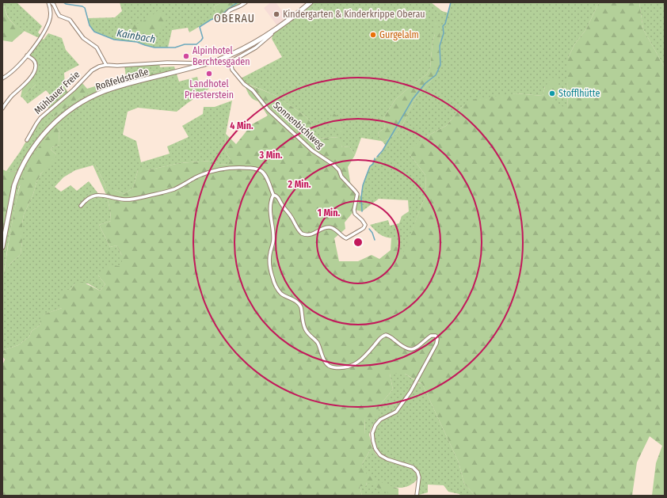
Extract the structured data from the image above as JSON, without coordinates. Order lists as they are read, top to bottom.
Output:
{
  "streets": {
    "main road": ["Roßfeldstraße"],
    "street": ["Mühlauer Freie", "Sonnenbichlweg"]
  },
  "crossings": [
    ["Roßfeldstraße", "Mühlauer Freie"],
    ["Roßfeldstraße", "Sonnenbichlweg"]
  ],
  "districts": ["OBERAU"],
  "water": ["Kainbach"],
  "places": [
    "Kindergarten & Kinderkrippe Oberau",
    "Gurgelalm",
    "Alpinhotel Berchtesgaden",
    "Landhotel Priesterstein",
    "Stofflhütte"
  ],
  "rings": [
    "4 Min.",
    "3 Min.",
    "2 Min.",
    "1 Min."
  ]
}
